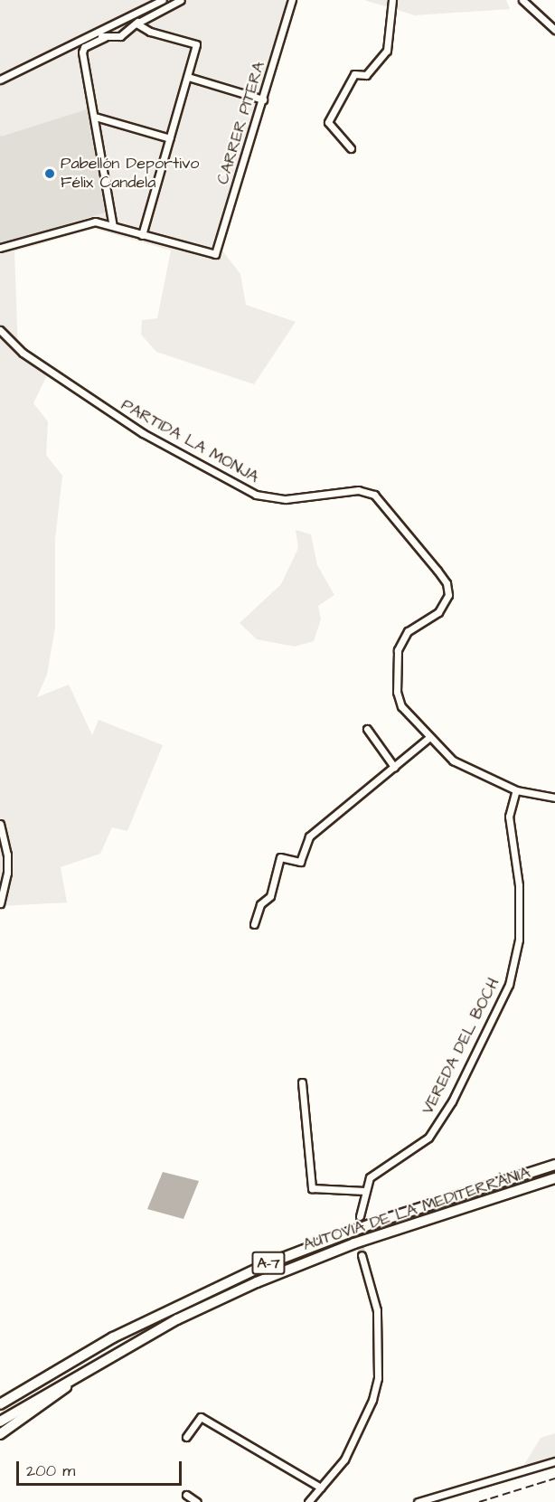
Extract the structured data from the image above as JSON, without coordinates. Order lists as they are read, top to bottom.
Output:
{
  "streets": {
    "highway": ["AUTOVIA DE LA MEDITERRÀNIA", "A-7"],
    "street": ["CARRER PITERA", "PARTIDA LA MONJA", "VEREDA DEL BOCH"]
  },
  "places": ["Pabellón Deportivo Félix Candela"],
  "scale_bar": "200 m"
}
